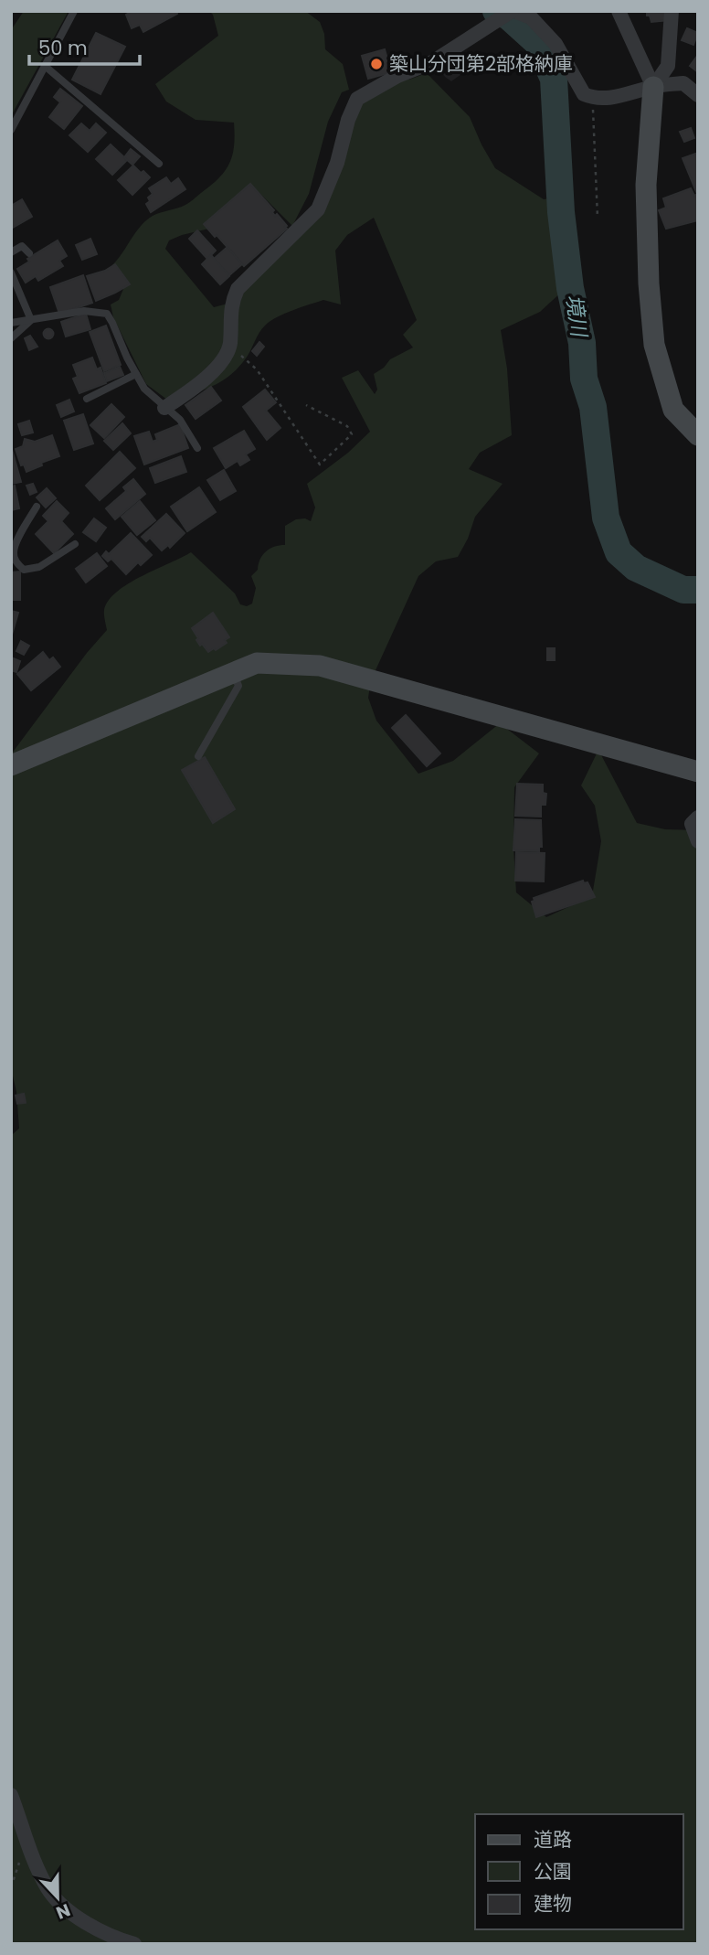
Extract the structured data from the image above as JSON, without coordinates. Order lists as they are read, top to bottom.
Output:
{
  "water": ["境川"],
  "places": ["築山分団第2部格納庫"],
  "legend": ["道路", "公園", "建物"],
  "scale_bar": "50 m",
  "north": "bottom"
}
